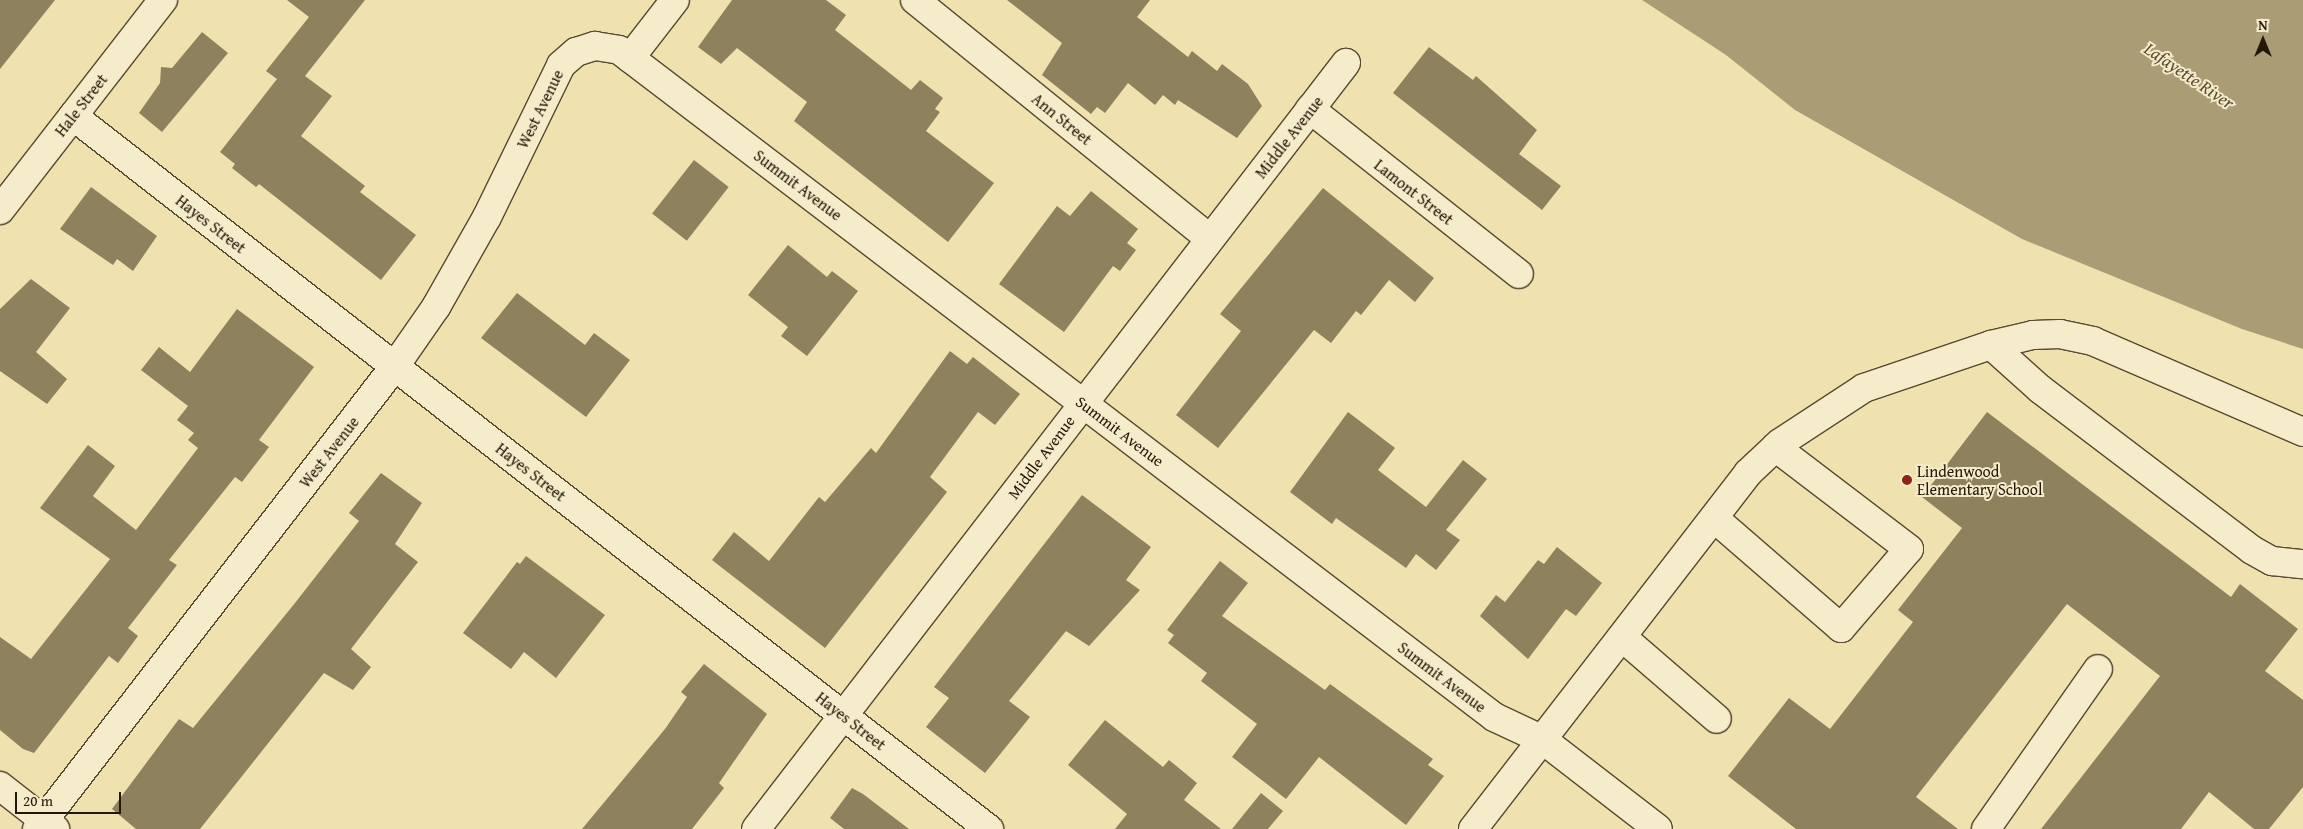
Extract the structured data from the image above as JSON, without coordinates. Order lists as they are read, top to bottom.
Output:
{
  "streets": {
    "street": [
      "Hale Street",
      "West Avenue",
      "Ann Street",
      "Middle Avenue",
      "Summit Avenue",
      "Lamont Street",
      "Hayes Street"
    ]
  },
  "crossings": [
    ["Hale Street", "Hayes Street"],
    ["West Avenue", "Summit Avenue"],
    ["West Avenue", "Hayes Street"],
    ["Ann Street", "Middle Avenue"],
    ["Middle Avenue", "Summit Avenue"],
    ["Middle Avenue", "Lamont Street"],
    ["Middle Avenue", "Hayes Street"]
  ],
  "water": ["Lafayette River"],
  "places": ["Lindenwood Elementary School"],
  "scale_bar": "20 m",
  "north": "top"
}
